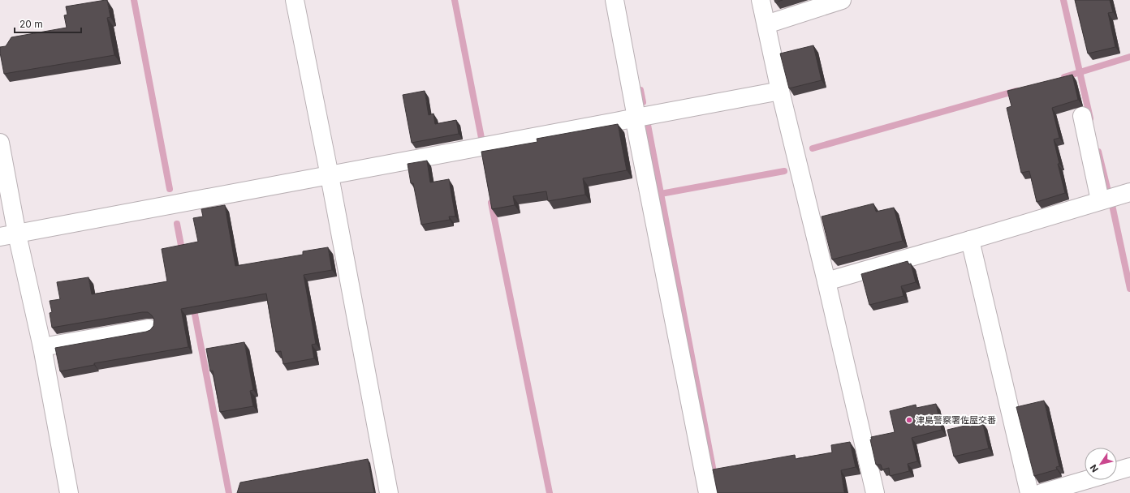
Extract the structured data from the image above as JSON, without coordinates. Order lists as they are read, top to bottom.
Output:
{
  "places": ["津島警察署佐屋交番"],
  "scale_bar": "20 m",
  "north": "bottom left"
}
